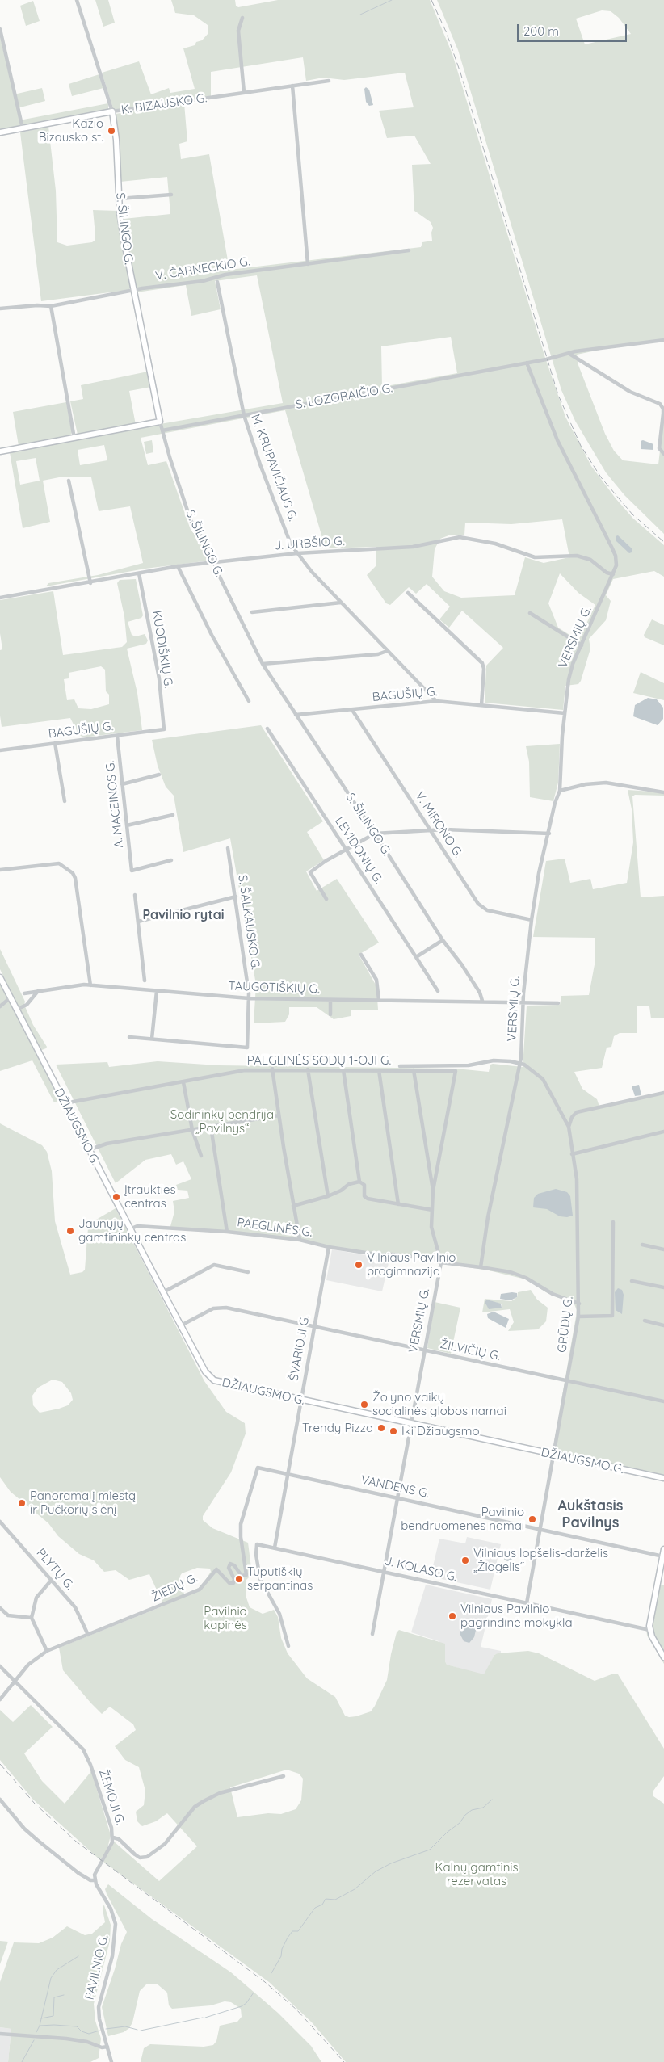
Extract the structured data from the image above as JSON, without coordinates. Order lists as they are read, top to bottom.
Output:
{
  "streets": {
    "street": [
      "K. BIZAUSKO G.",
      "S. ŠILINGO G.",
      "V. ČARNECKIO G.",
      "S. LOZORAIČIO G.",
      "M. KRUPAVIČIAUS G.",
      "J. URBŠIO G.",
      "VERSMIŲ G.",
      "KUODIŠKIŲ G.",
      "BAGUŠIŲ G.",
      "A. MACEINOS G.",
      "V. MIRONO G.",
      "LEVIDONIŲ G.",
      "S. ŠALKAUSKO G.",
      "TAUGOTIŠKIŲ G.",
      "PAEGLINĖS SODŲ 1-OJI G.",
      "DŽIAUGSMO G.",
      "PAEGLINĖS G.",
      "GRŪDŲ G.",
      "ŠVARIOJI G.",
      "ŽILVIČIŲ G.",
      "VANDENS G.",
      "PLYTŲ G.",
      "J. KOLASO G.",
      "ŽIEDŲ G.",
      "ŽEMOJI G.",
      "PAVILNIO G."
    ]
  },
  "crossings": [
    ["K. BIZAUSKO G.", "S. ŠILINGO G."],
    ["S. ŠILINGO G.", "V. ČARNECKIO G."],
    ["S. ŠILINGO G.", "S. LOZORAIČIO G."],
    ["S. ŠILINGO G.", "J. URBŠIO G."],
    ["S. ŠILINGO G.", "BAGUŠIŲ G."],
    ["S. ŠILINGO G.", "TAUGOTIŠKIŲ G."],
    ["S. LOZORAIČIO G.", "M. KRUPAVIČIAUS G."],
    ["S. LOZORAIČIO G.", "VERSMIŲ G."],
    ["M. KRUPAVIČIAUS G.", "J. URBŠIO G."],
    ["M. KRUPAVIČIAUS G.", "BAGUŠIŲ G."],
    ["J. URBŠIO G.", "VERSMIŲ G."],
    ["J. URBŠIO G.", "KUODIŠKIŲ G."],
    ["VERSMIŲ G.", "BAGUŠIŲ G."],
    ["VERSMIŲ G.", "V. MIRONO G."],
    ["VERSMIŲ G.", "TAUGOTIŠKIŲ G."],
    ["VERSMIŲ G.", "DŽIAUGSMO G."],
    ["VERSMIŲ G.", "PAEGLINĖS G."],
    ["VERSMIŲ G.", "GRŪDŲ G."],
    ["VERSMIŲ G.", "ŽILVIČIŲ G."],
    ["VERSMIŲ G.", "VANDENS G."],
    ["VERSMIŲ G.", "J. KOLASO G."],
    ["KUODIŠKIŲ G.", "BAGUŠIŲ G."],
    ["BAGUŠIŲ G.", "A. MACEINOS G."],
    ["BAGUŠIŲ G.", "V. MIRONO G."],
    ["S. ŠALKAUSKO G.", "TAUGOTIŠKIŲ G."],
    ["PAEGLINĖS SODŲ 1-OJI G.", "DŽIAUGSMO G."],
    ["DŽIAUGSMO G.", "PAEGLINĖS G."],
    ["DŽIAUGSMO G.", "GRŪDŲ G."],
    ["DŽIAUGSMO G.", "ŠVARIOJI G."],
    ["DŽIAUGSMO G.", "ŽILVIČIŲ G."],
    ["PAEGLINĖS G.", "ŠVARIOJI G."],
    ["GRŪDŲ G.", "ŽILVIČIŲ G."],
    ["GRŪDŲ G.", "VANDENS G."],
    ["GRŪDŲ G.", "J. KOLASO G."],
    ["ŠVARIOJI G.", "ŽILVIČIŲ G."],
    ["ŠVARIOJI G.", "VANDENS G."],
    ["ŠVARIOJI G.", "J. KOLASO G."],
    ["VANDENS G.", "ŽIEDŲ G."],
    ["PLYTŲ G.", "ŽIEDŲ G."],
    ["ŽIEDŲ G.", "ŽEMOJI G."]
  ],
  "districts": ["Pavilnio rytai", "Aukštasis Pavilnys"],
  "parks": ["Sodininkų bendrija „Pavilnys“", "Pavilnio kapinės", "Kalnų gamtinis rezervatas"],
  "places": [
    "Kazio Bizausko st.",
    "Įtraukties centras",
    "Jaunųjų gamtininkų centras",
    "Vilniaus Pavilnio progimnazija",
    "Žolyno vaikų socialinės globos namai",
    "Trendy Pizza",
    "Iki Džiaugsmo",
    "Panorama į miestą ir Pučkorių slėnį",
    "Pavilnio bendruomenės namai",
    "Vilniaus lopšelis-darželis „Žiogelis“",
    "Tuputiškių serpantinas",
    "Vilniaus Pavilnio pagrindinė mokykla"
  ],
  "scale_bar": "200 m"
}
